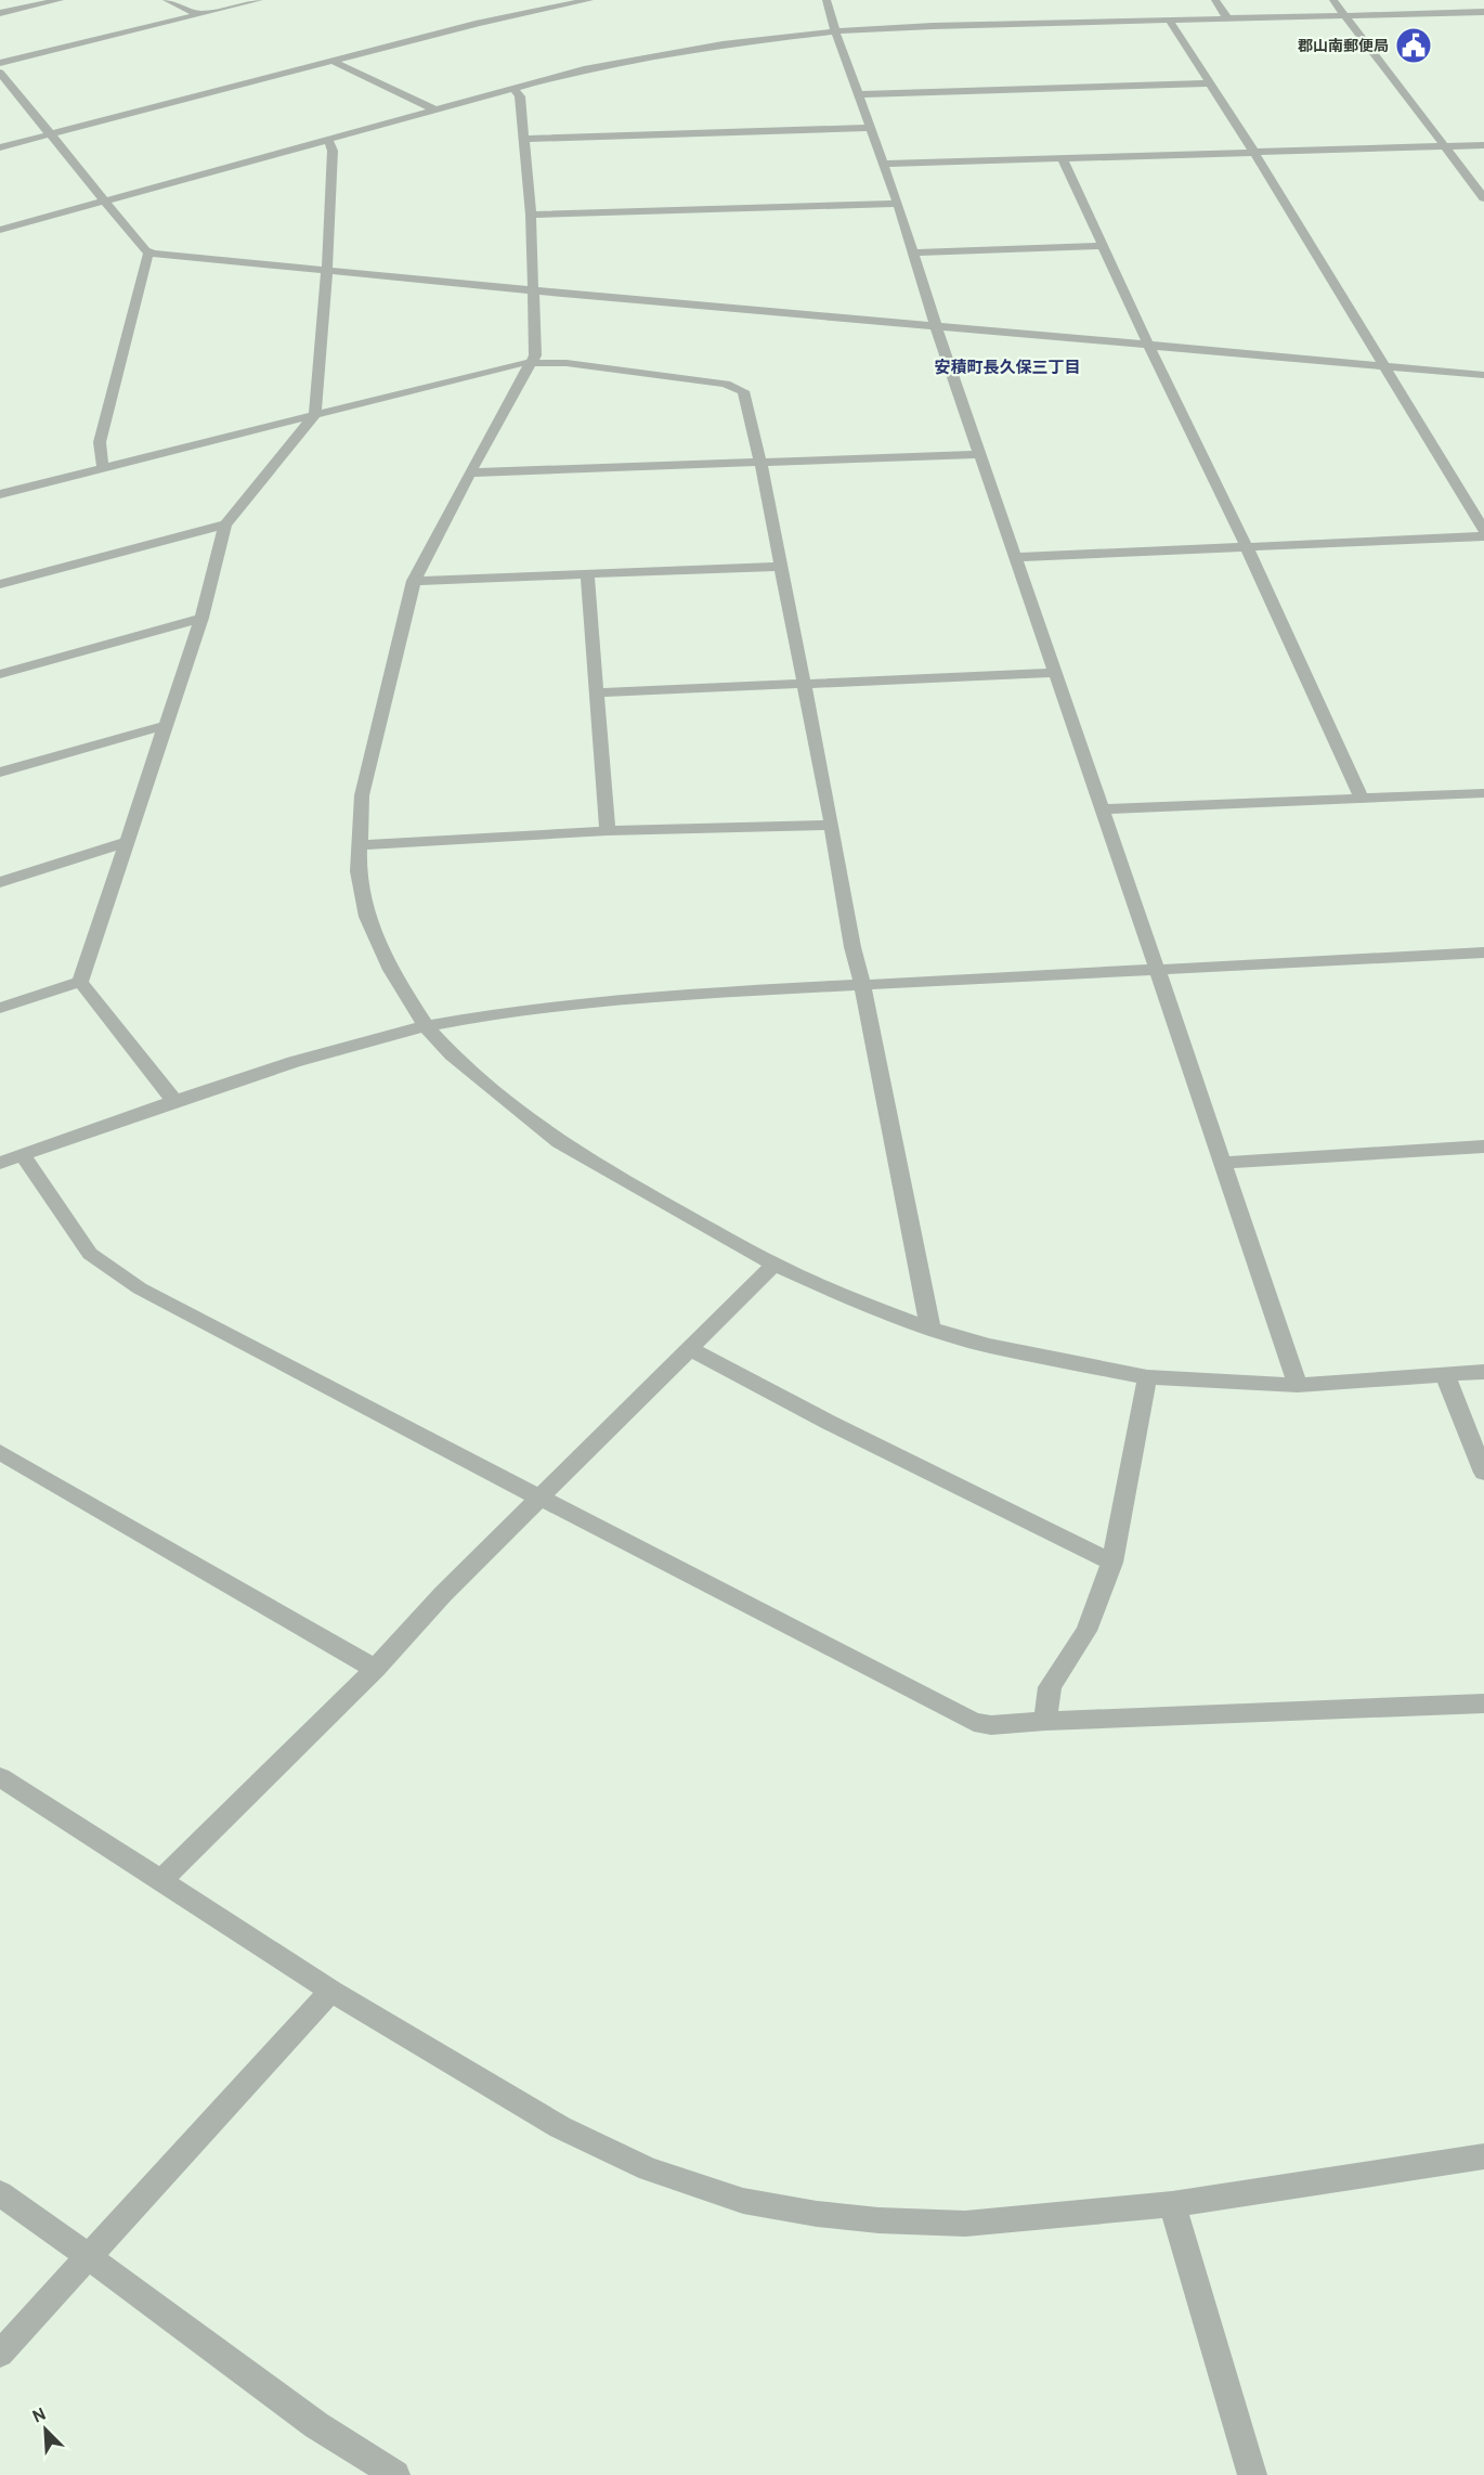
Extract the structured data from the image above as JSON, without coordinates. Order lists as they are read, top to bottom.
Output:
{
  "districts": ["安積町長久保三丁目"],
  "places": {
    "public building": ["郡山南郵便局"]
  },
  "north": "top left"
}
